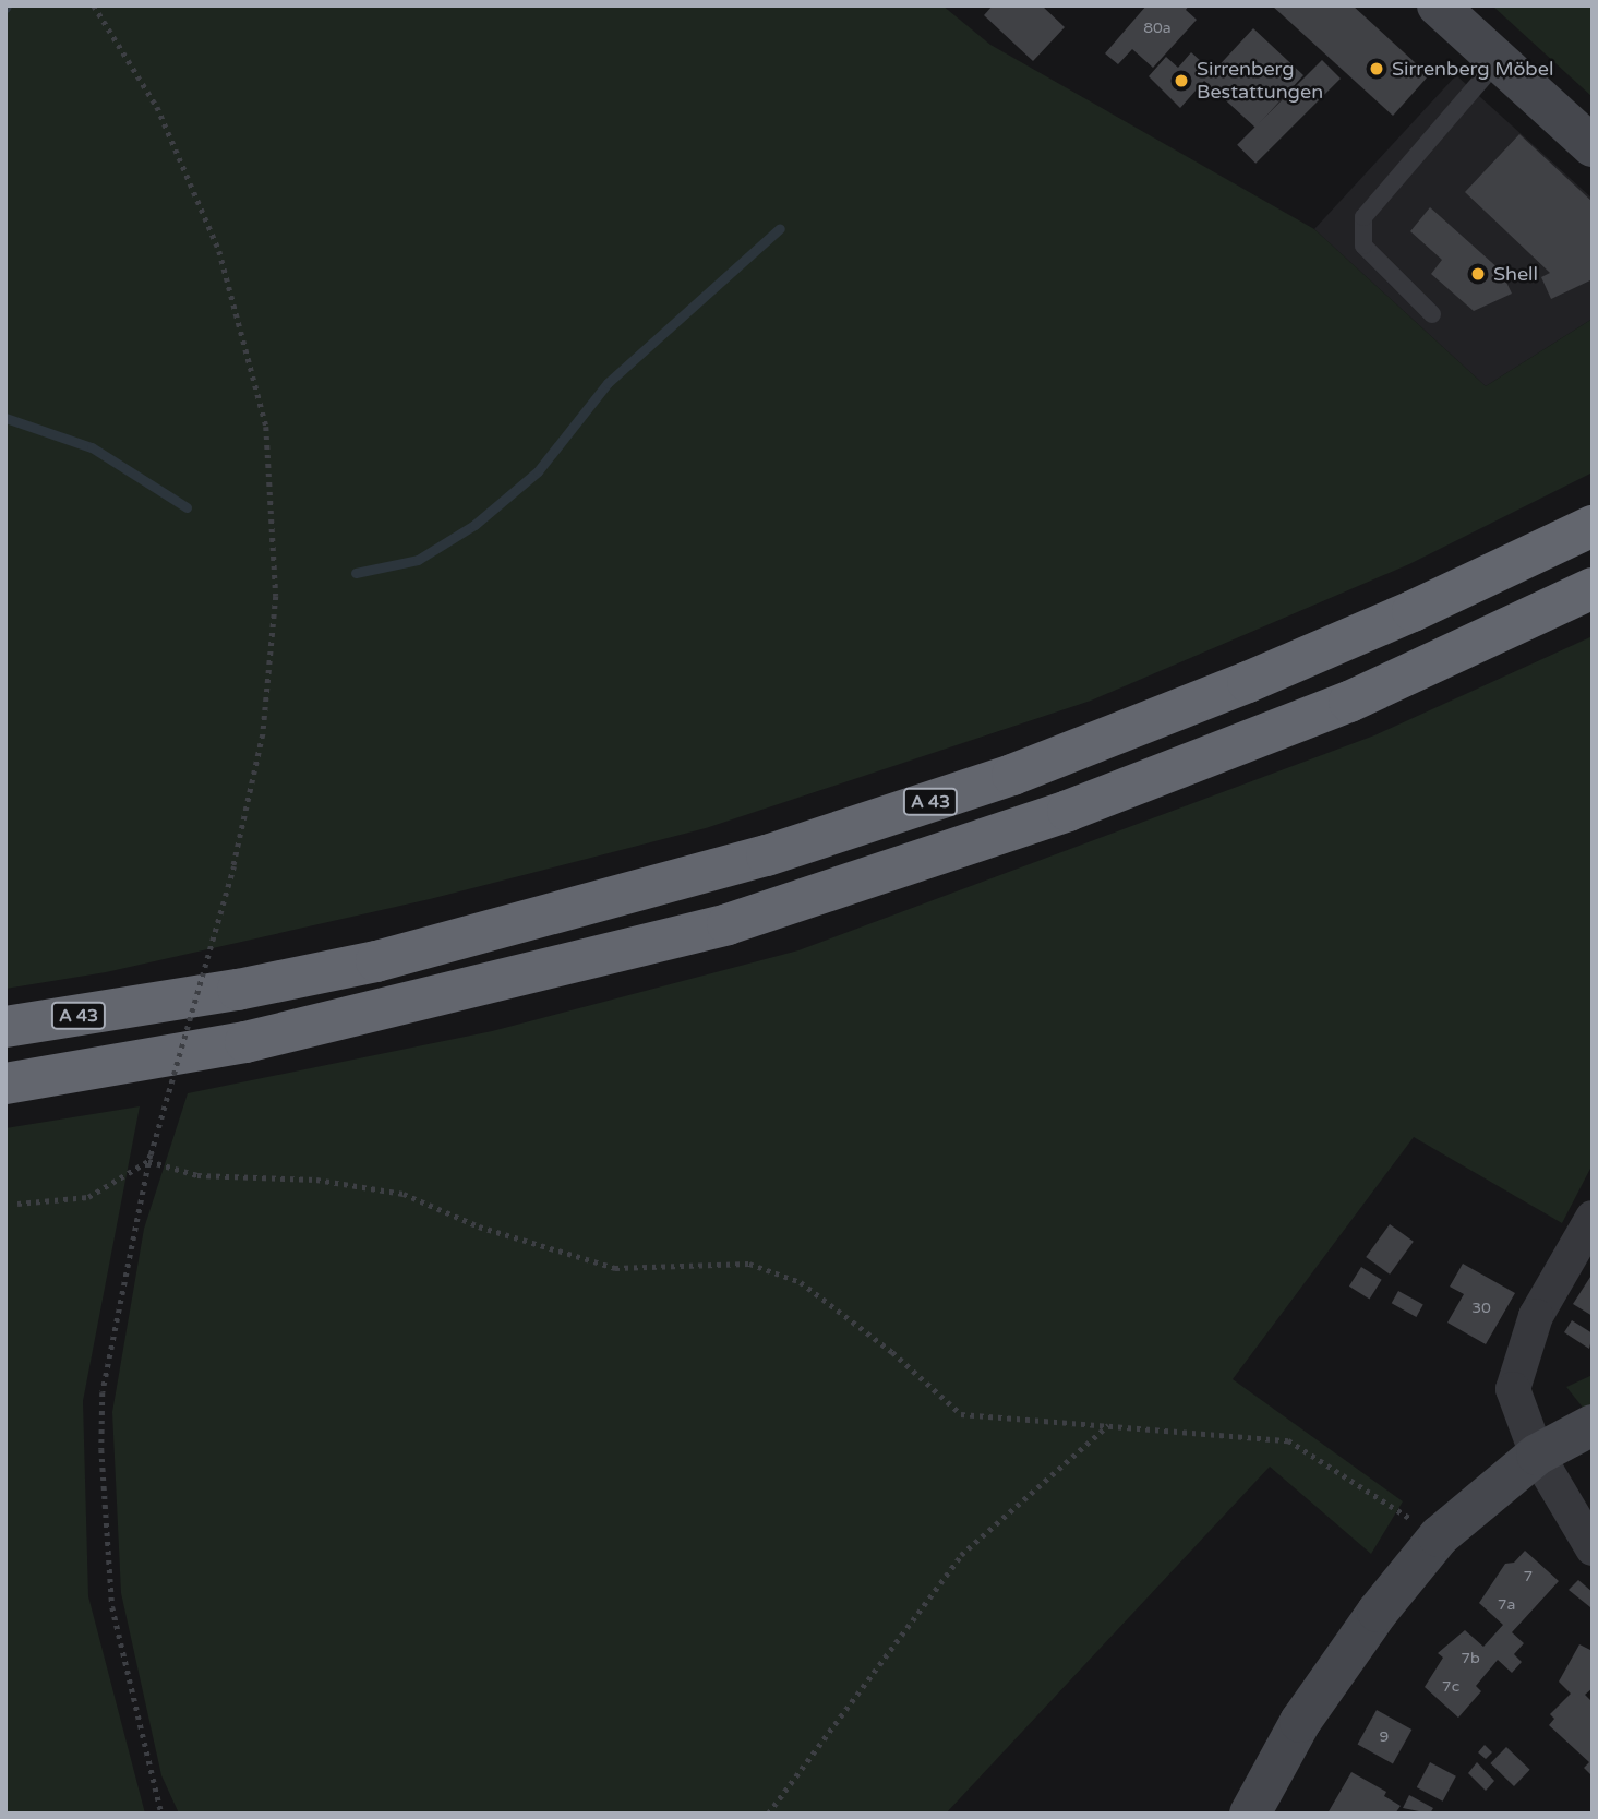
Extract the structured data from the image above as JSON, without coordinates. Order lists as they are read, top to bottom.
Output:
{
  "streets": {
    "highway": ["A 43"]
  },
  "places": ["Sirrenberg Möbel", "Sirrenberg Bestattungen", "Shell"],
  "house_numbers": [
    "80a",
    "30",
    "7",
    "7a",
    "7b",
    "7c",
    "9"
  ]
}
